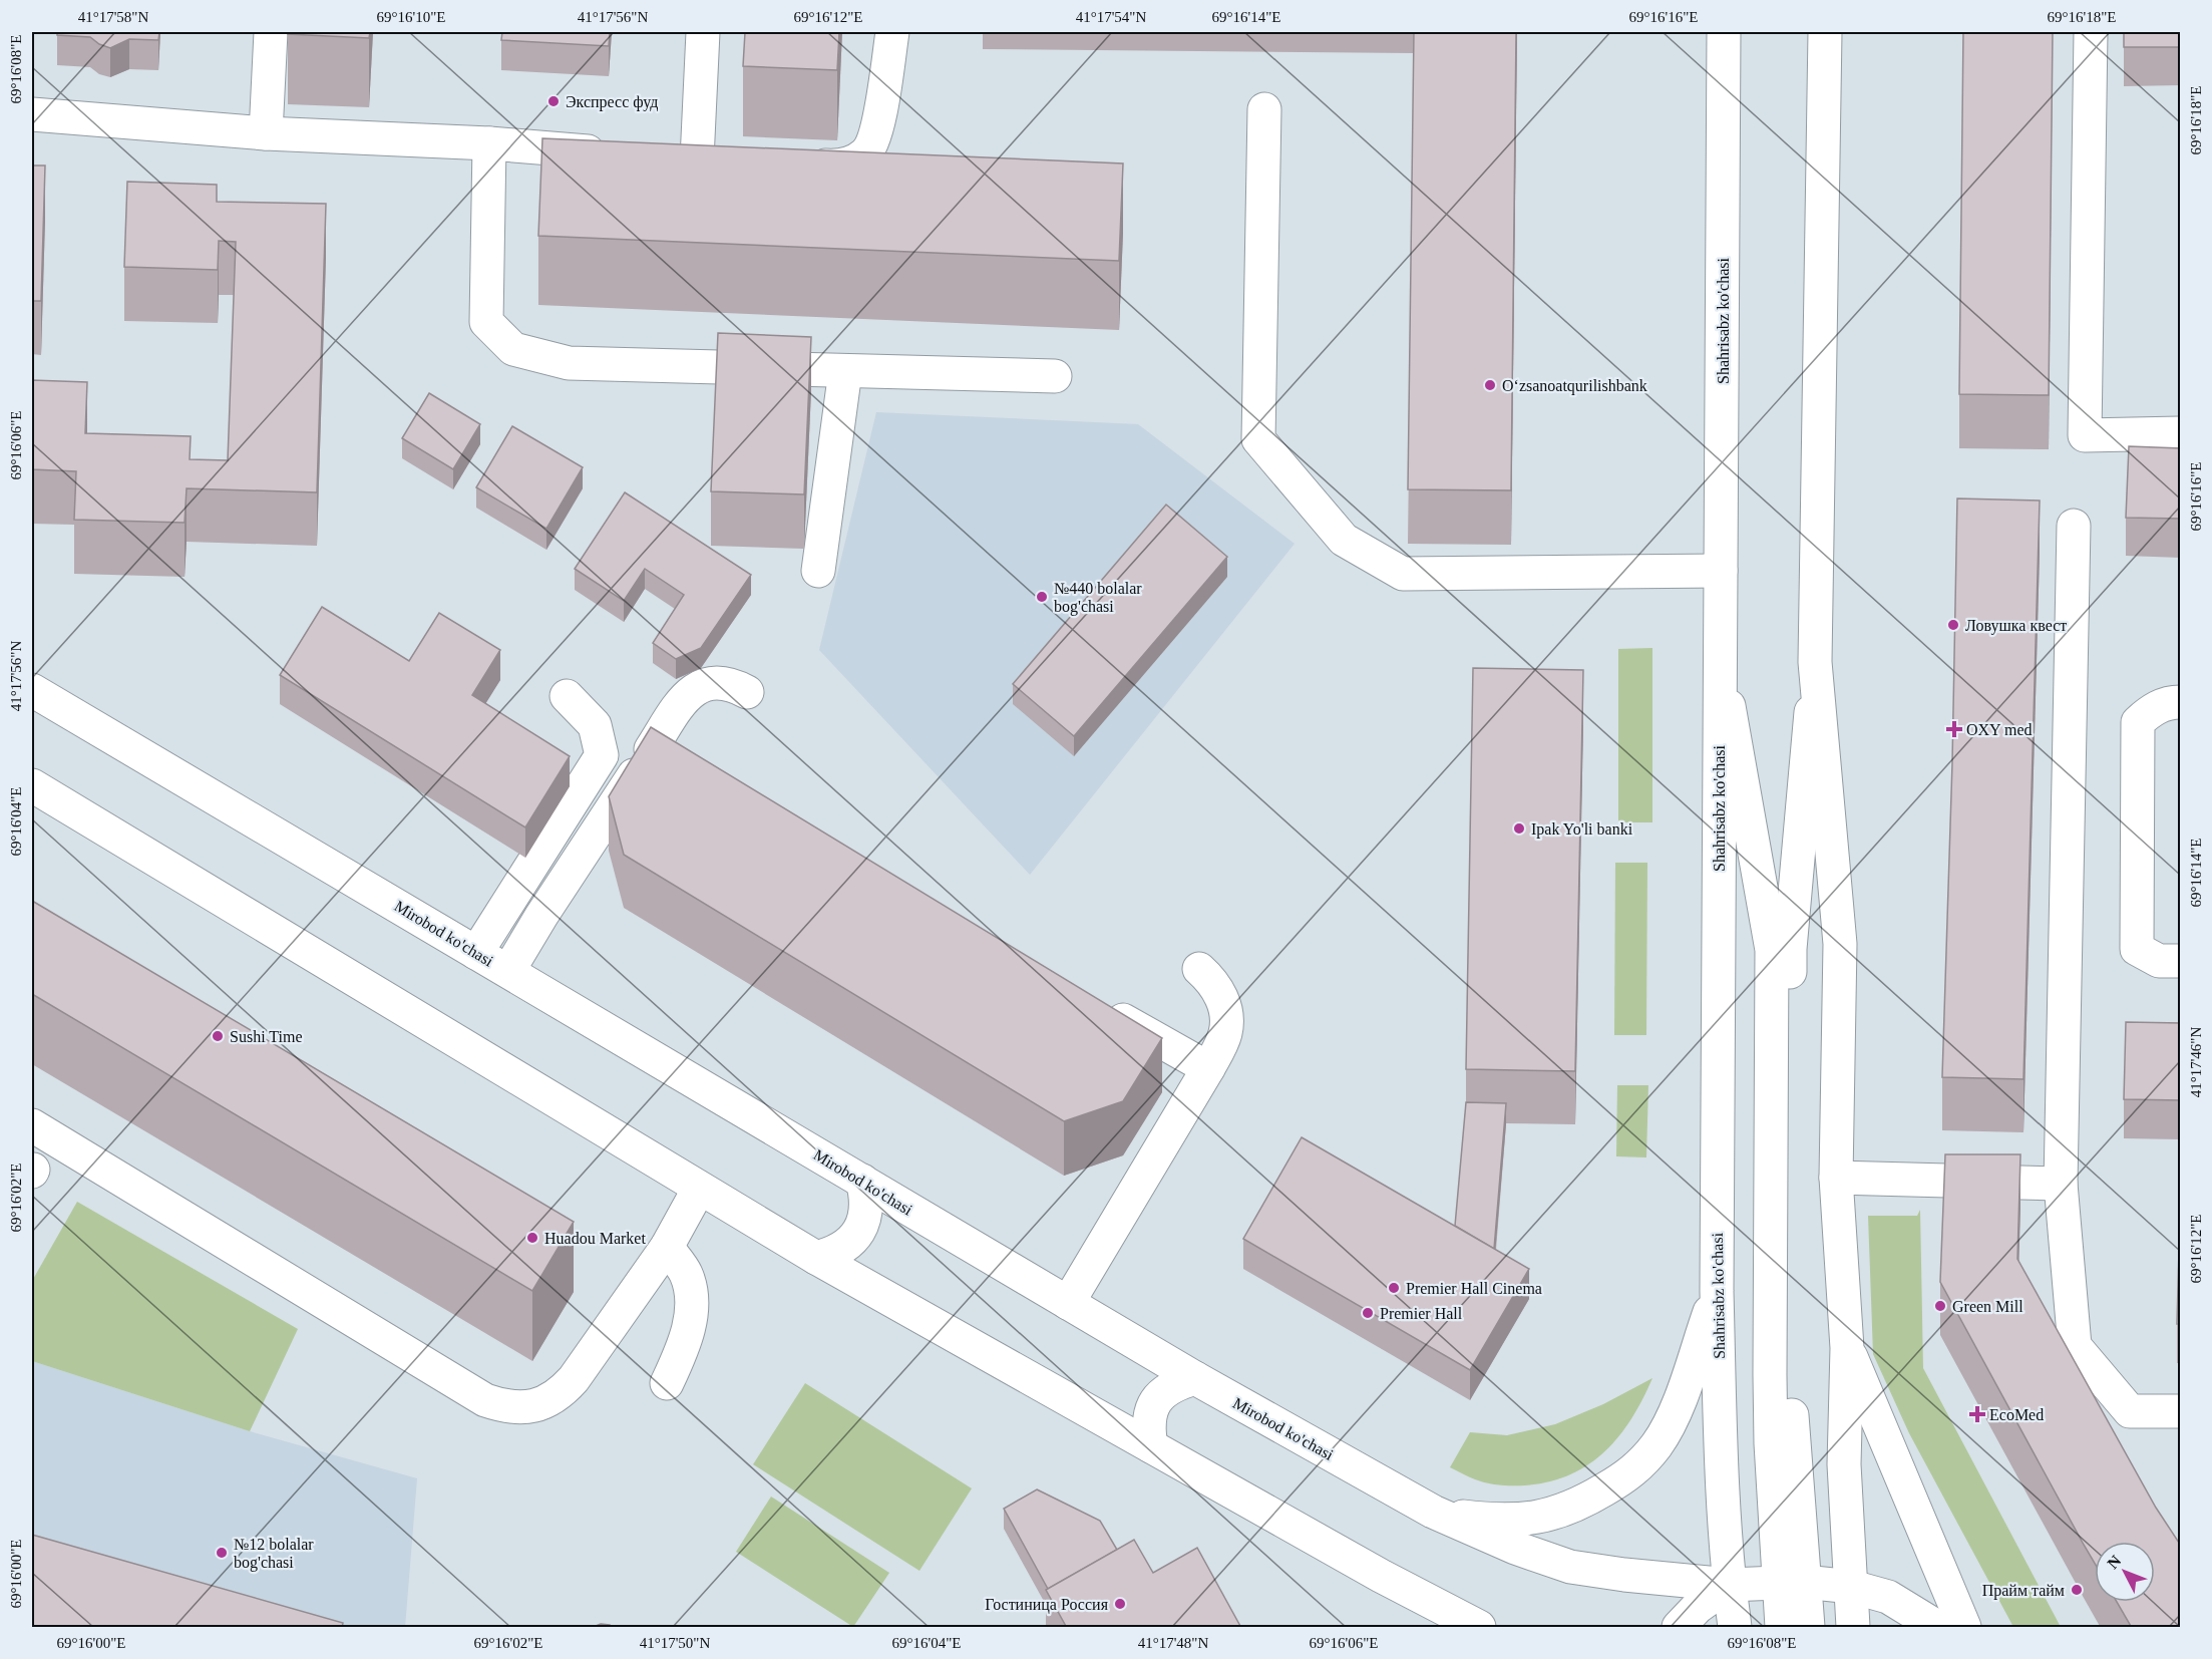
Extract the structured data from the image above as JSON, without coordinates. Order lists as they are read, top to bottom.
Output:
{
  "streets": {
    "main road": ["Shahrisabz ko'chasi", "Mirobod ko'chasi"]
  },
  "crossings": [
    ["Shahrisabz ko'chasi", "Mirobod ko'chasi"]
  ],
  "places": {
    "other": [
      "Экспресс фуд",
      "Oʻzsanoatqurilishbank",
      "№440 bolalar bog'chasi",
      "Ловушка квест",
      "Ipak Yo'li banki",
      "Sushi Time",
      "Huadou Market",
      "Premier Hall Cinema",
      "Green Mill",
      "Premier Hall",
      "№12 bolalar bog'chasi",
      "Прайм тайм",
      "Гостиница Россия"
    ],
    "health": ["OXY med", "EcoMed"]
  },
  "north": "top left",
  "coordinates": [
    "41°17'58\"N",
    "69°16'10\"E",
    "41°17'56\"N",
    "69°16'12\"E",
    "41°17'54\"N",
    "69°16'14\"E",
    "69°16'16\"E",
    "69°16'18\"E",
    "69°16'08\"E",
    "69°16'06\"E",
    "69°16'04\"E",
    "41°17'46\"N",
    "69°16'02\"E",
    "69°16'00\"E",
    "41°17'50\"N",
    "41°17'48\"N"
  ]
}
